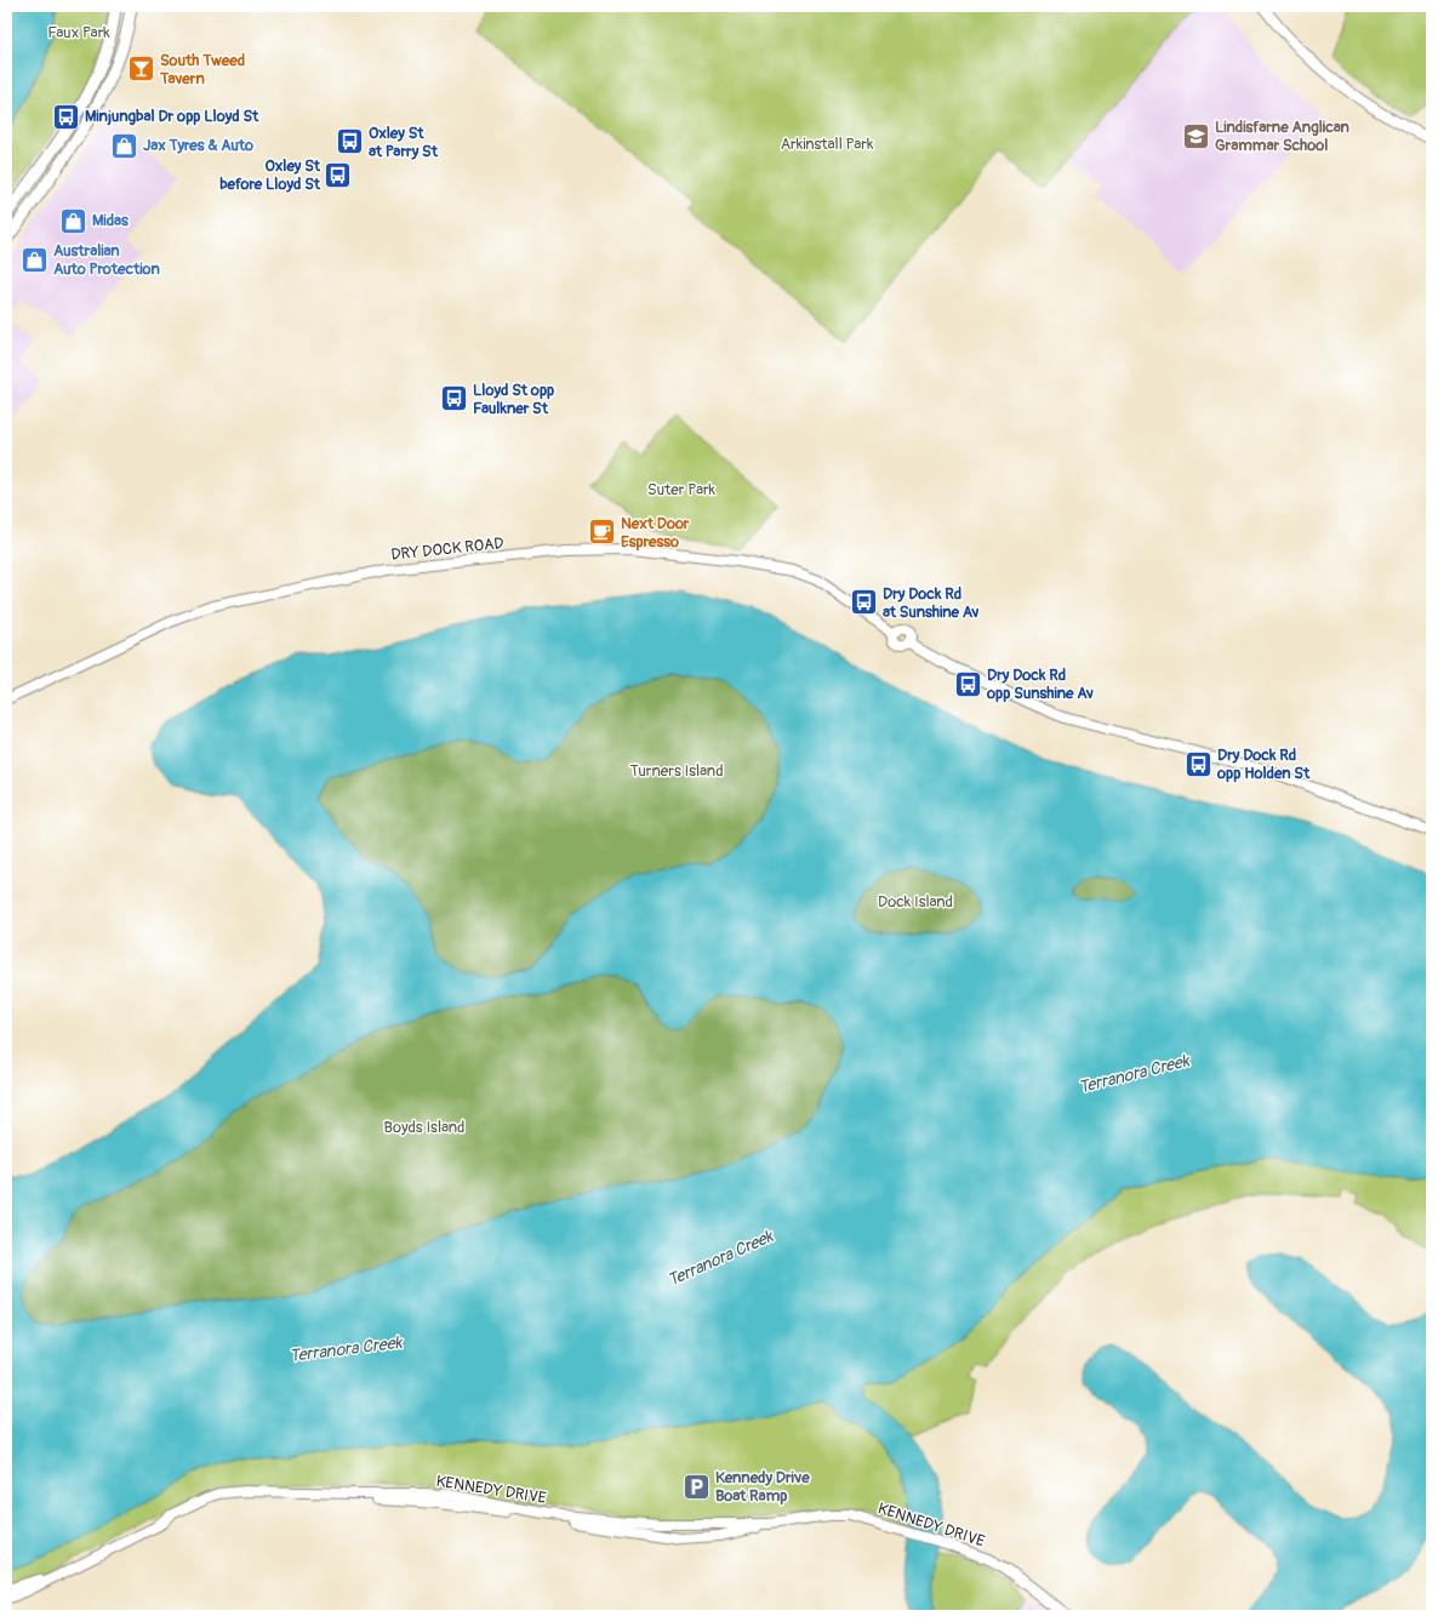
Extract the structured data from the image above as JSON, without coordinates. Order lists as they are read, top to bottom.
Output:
{
  "streets": {
    "street": ["DRY DOCK ROAD", "KENNEDY DRIVE"]
  },
  "water": ["Terranora Creek"],
  "parks": [
    "Faux Park",
    "Arkinstall Park",
    "Suter Park",
    "Turners Island",
    "Dock Island",
    "Boyds Island"
  ],
  "places": {
    "bar": ["South Tweed Tavern"],
    "bus stop": [
      "Minjungbal Dr opp Lloyd St",
      "Oxley St at Parry St",
      "Oxley St before Lloyd St",
      "Lloyd St opp Faulkner St",
      "Dry Dock Rd at Sunshine Av",
      "Dry Dock Rd opp Sunshine Av",
      "Dry Dock Rd opp Holden St"
    ],
    "school or university": ["Lindisfarne Anglican Grammar School"],
    "shop": ["Jax Tyres & Auto", "Midas", "Australian Auto Protection"],
    "cafe": ["Next Door Espresso"],
    "parking": ["Kennedy Drive Boat Ramp"]
  }
}
